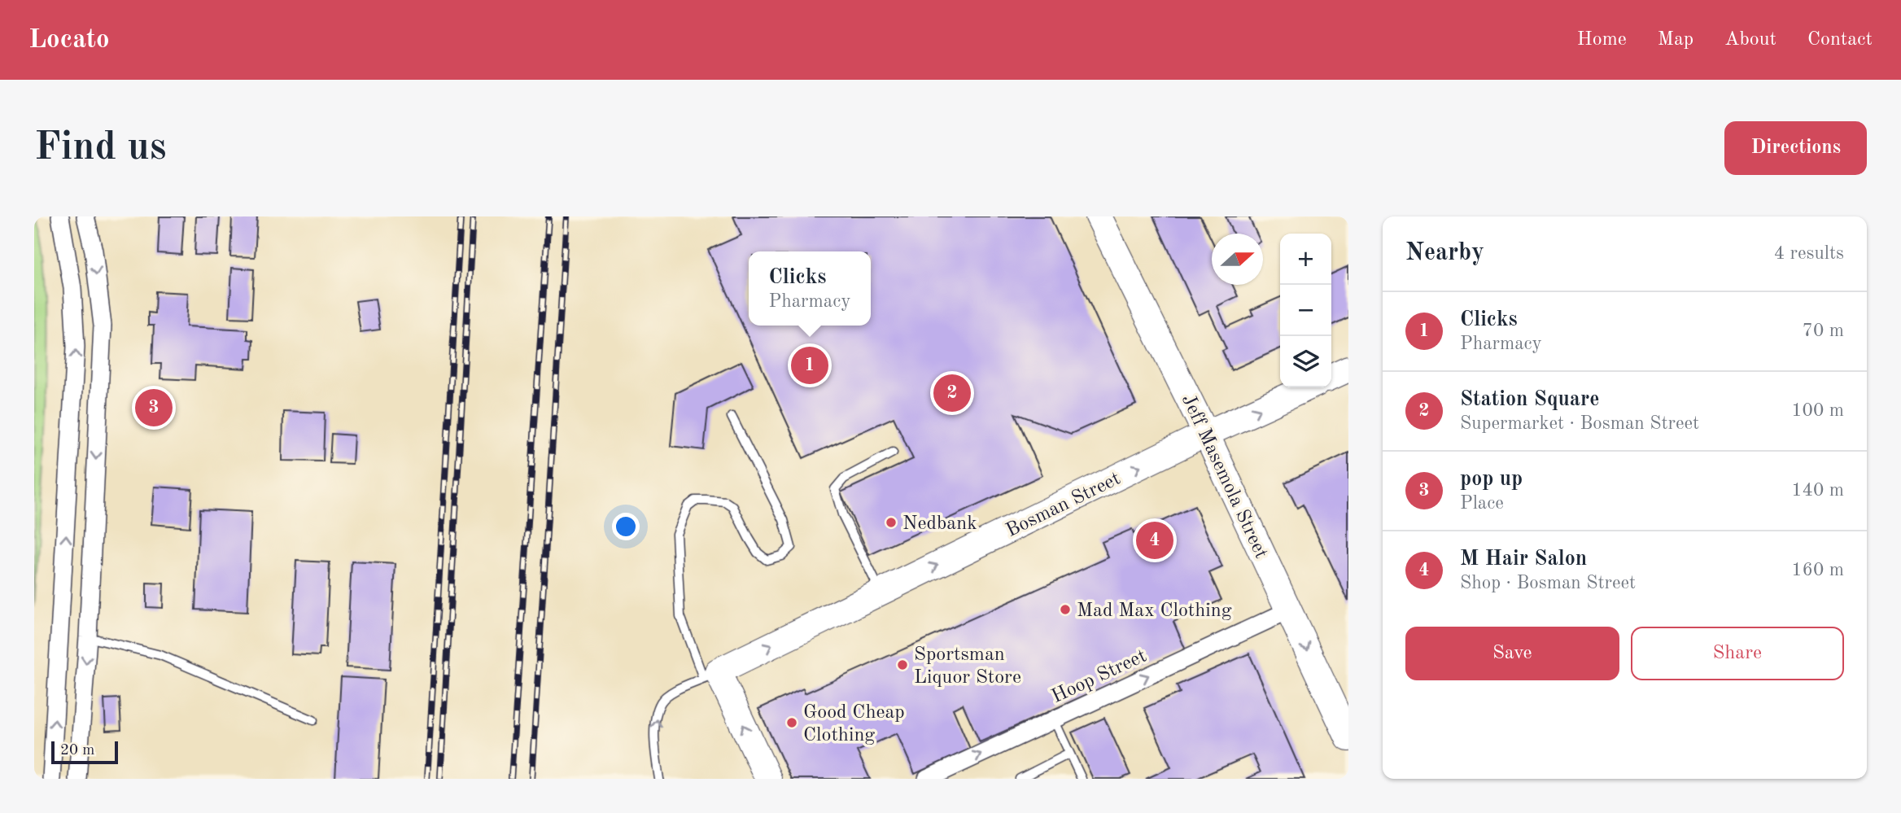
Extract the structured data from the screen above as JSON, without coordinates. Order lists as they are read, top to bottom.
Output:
{
  "streets": {
    "main road": ["Jeff Masemola Street", "Bosman Street"],
    "street": ["Hoop Street"]
  },
  "crossings": [
    ["Jeff Masemola Street", "Bosman Street"],
    ["Jeff Masemola Street", "Hoop Street"]
  ],
  "one_way": ["Bosman Street", "Hoop Street"],
  "places": [
    "Nedbank",
    "Mad Max Clothing",
    "Sportsman Liquor Store",
    "Good Cheap Clothing"
  ],
  "scale_bar": "20 m",
  "north": "right",
  "page": {
    "header": "Locato",
    "nav": [
      "Home",
      "Map",
      "About",
      "Contact"
    ],
    "buttons": [
      "Directions",
      ["Save", "Share"]
    ],
    "title": "Find us",
    "heading": ["Nearby", "4 results"],
    "map_buttons": ["+", "−"],
    "popup": ["Clicks", "Pharmacy"],
    "list": [
      {
        "mark": "1",
        "name": "Clicks",
        "note": "Pharmacy",
        "value": "70 m"
      },
      {
        "mark": "2",
        "name": "Station Square",
        "note": "Supermarket · Bosman Street",
        "value": "100 m"
      },
      {
        "mark": "3",
        "name": "pop up",
        "note": "Place",
        "value": "140 m"
      },
      {
        "mark": "4",
        "name": "M Hair Salon",
        "note": "Shop · Bosman Street",
        "value": "160 m"
      }
    ],
    "pins": [
      "1",
      "2",
      "3",
      "4"
    ],
    "scale": "20 m"
  }
}
